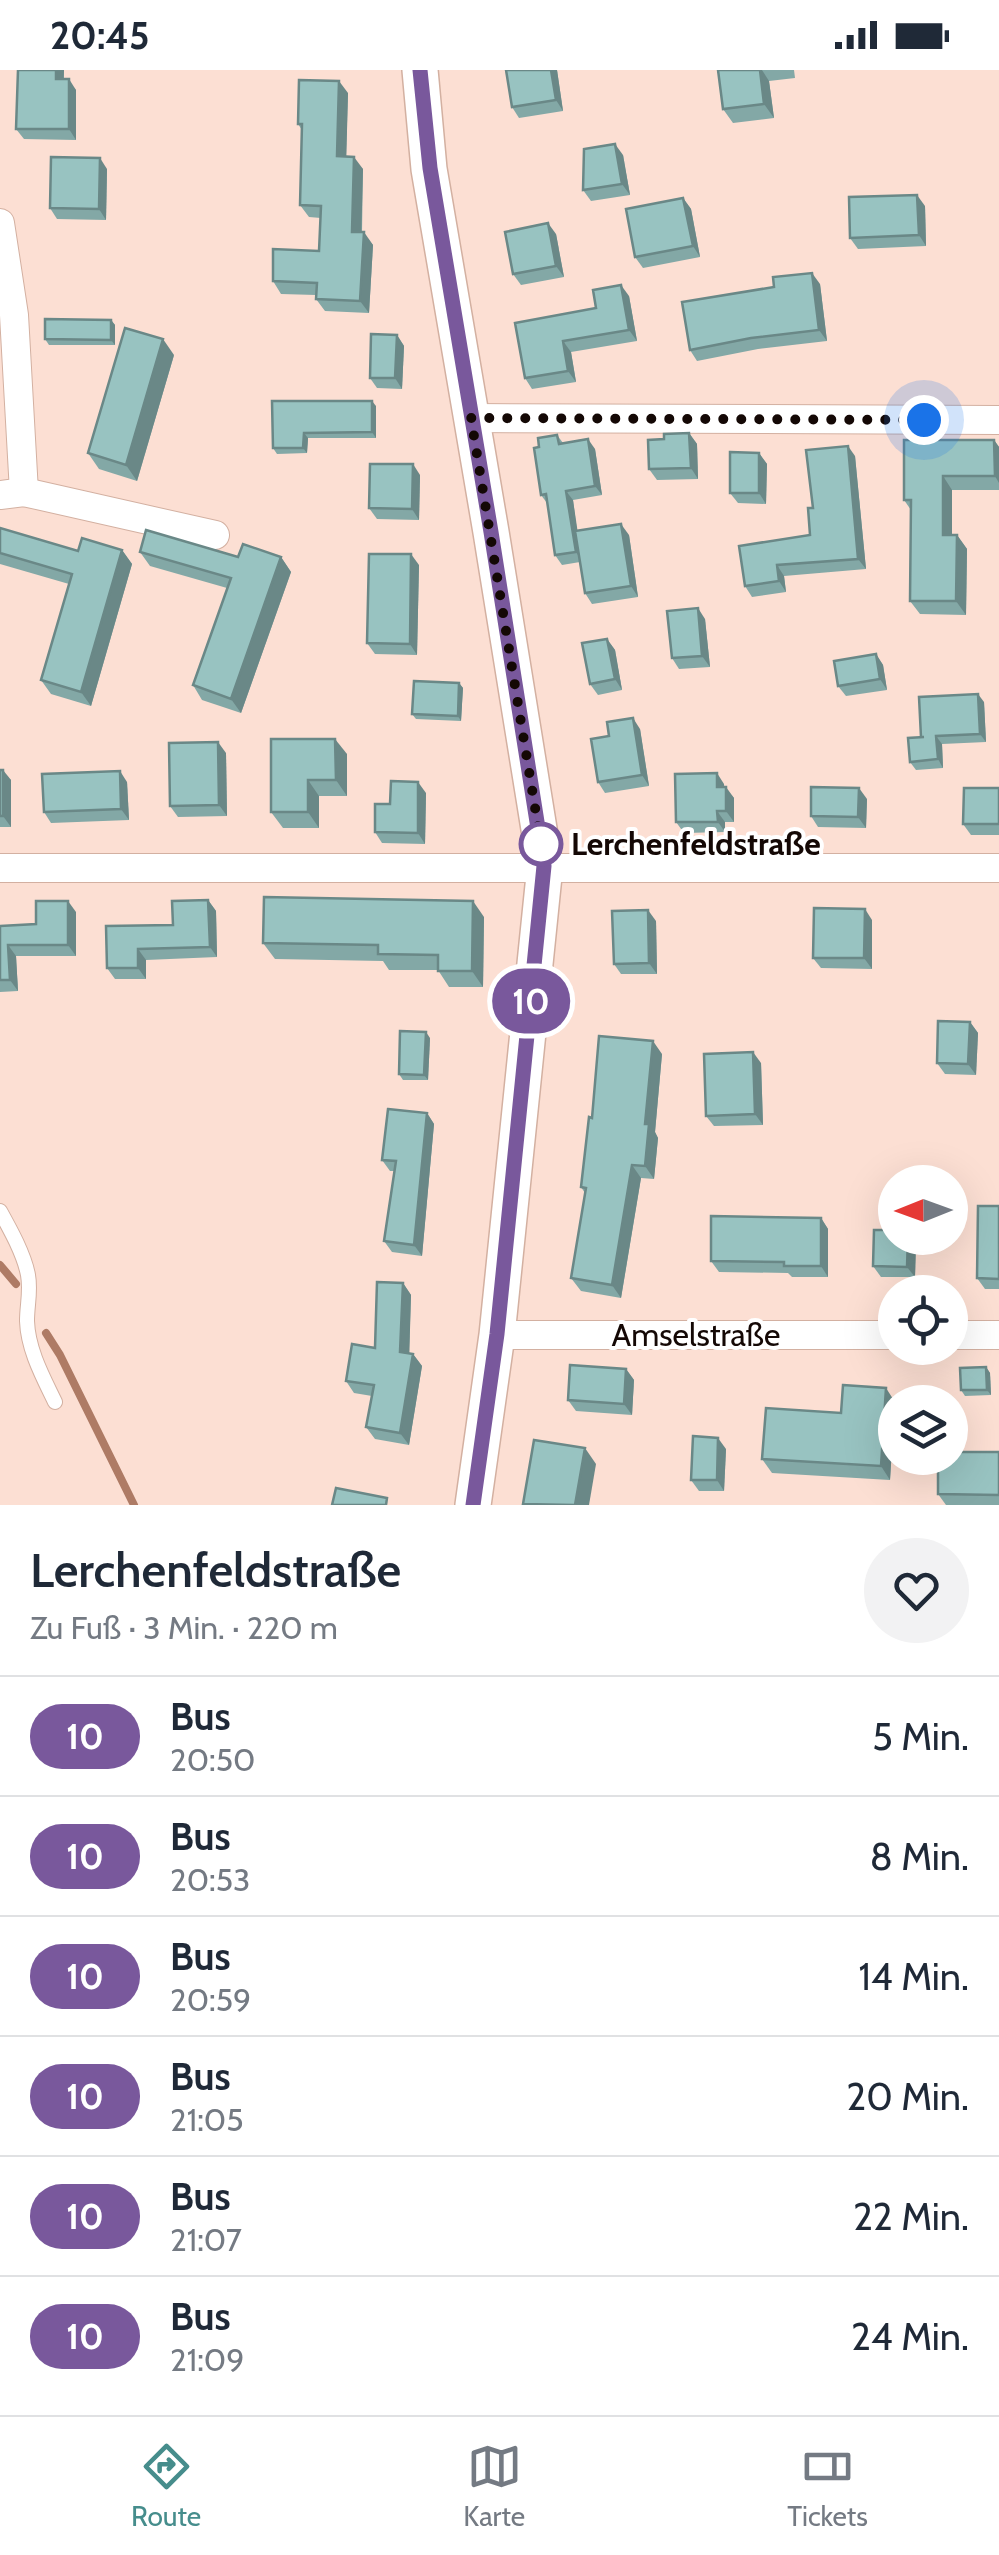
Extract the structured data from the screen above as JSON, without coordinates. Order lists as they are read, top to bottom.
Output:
{
  "streets": {
    "street": ["Amselstraße"]
  },
  "places": ["Lerchenfeldstraße"],
  "lines": ["bus line 10"],
  "north": "left",
  "page": {
    "status": "20:45",
    "on_map": "10",
    "heading": ["Lerchenfeldstraße", "Zu Fuß · 3 Min. · 220 m"],
    "list": [
      {
        "mark": "10",
        "name": "Bus",
        "note": "20:50",
        "value": "5 Min."
      },
      {
        "mark": "10",
        "name": "Bus",
        "note": "20:53",
        "value": "8 Min."
      },
      {
        "mark": "10",
        "name": "Bus",
        "note": "20:59",
        "value": "14 Min."
      },
      {
        "mark": "10",
        "name": "Bus",
        "note": "21:05",
        "value": "20 Min."
      },
      {
        "mark": "10",
        "name": "Bus",
        "note": "21:07",
        "value": "22 Min."
      },
      {
        "mark": "10",
        "name": "Bus",
        "note": "21:09",
        "value": "24 Min."
      }
    ],
    "tabs": ["Route", "Karte", "Tickets"]
  }
}
